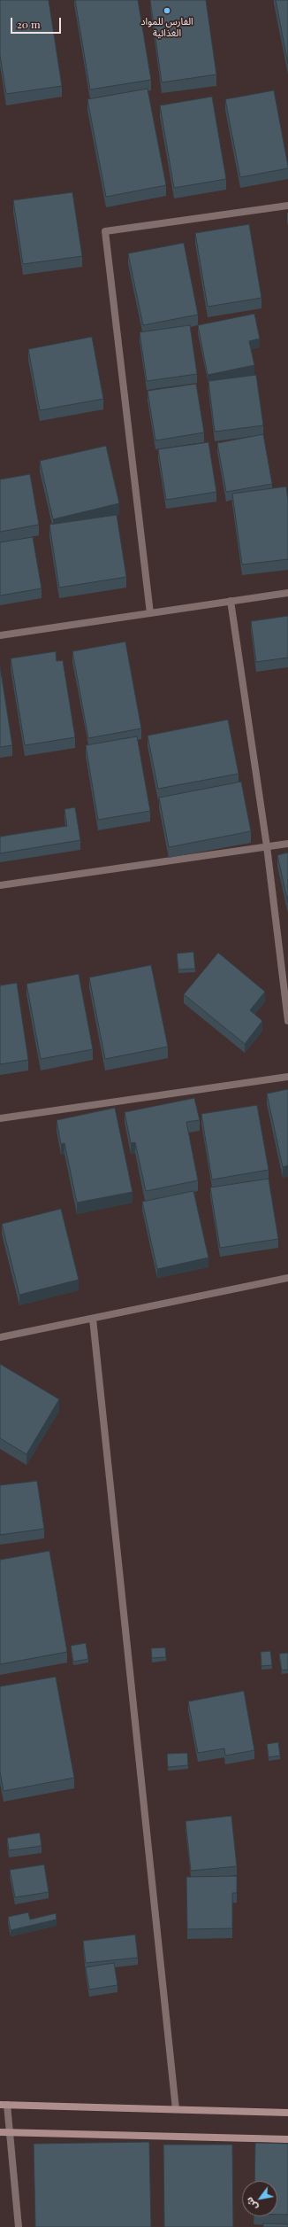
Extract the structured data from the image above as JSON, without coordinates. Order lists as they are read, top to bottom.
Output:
{
  "places": ["الفارس للمواد الغذائية"],
  "scale_bar": "20 m",
  "north": "bottom left"
}
